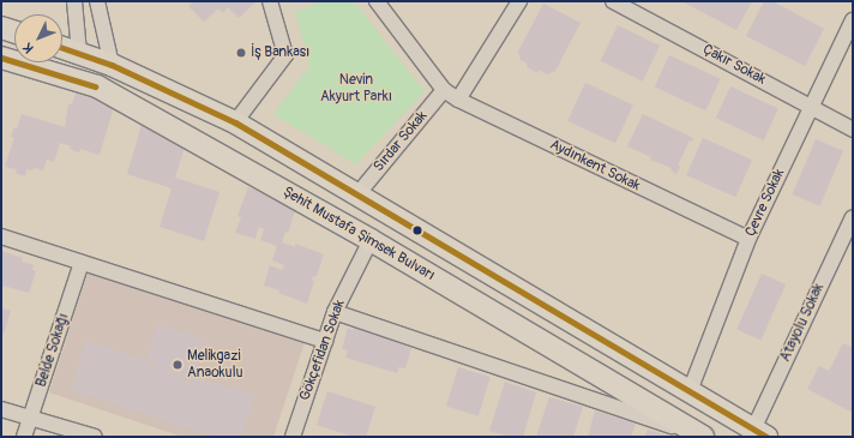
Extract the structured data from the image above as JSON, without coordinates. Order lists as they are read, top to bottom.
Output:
{
  "streets": {
    "main road": ["Şehit Mustafa Şimsek Bulvarı"],
    "street": [
      "Çakır Sokak",
      "Sırdar Sokak",
      "Aydınkent Sokak",
      "Çevre Sokak",
      "Atayolu Sokak",
      "Belde Sokağı",
      "Gökçefidan Sokak"
    ]
  },
  "crossings": [
    ["Çakır Sokak", "Çevre Sokak"],
    ["Sırdar Sokak", "Aydınkent Sokak"],
    ["Aydınkent Sokak", "Çevre Sokak"],
    ["Şehit Mustafa Şimsek Bulvarı", "Gökçefidan Sokak"]
  ],
  "parks": ["Nevin Akyurt Parkı"],
  "places": ["İş Bankası", "Melikgazi Anaokulu"],
  "north": "bottom left"
}
